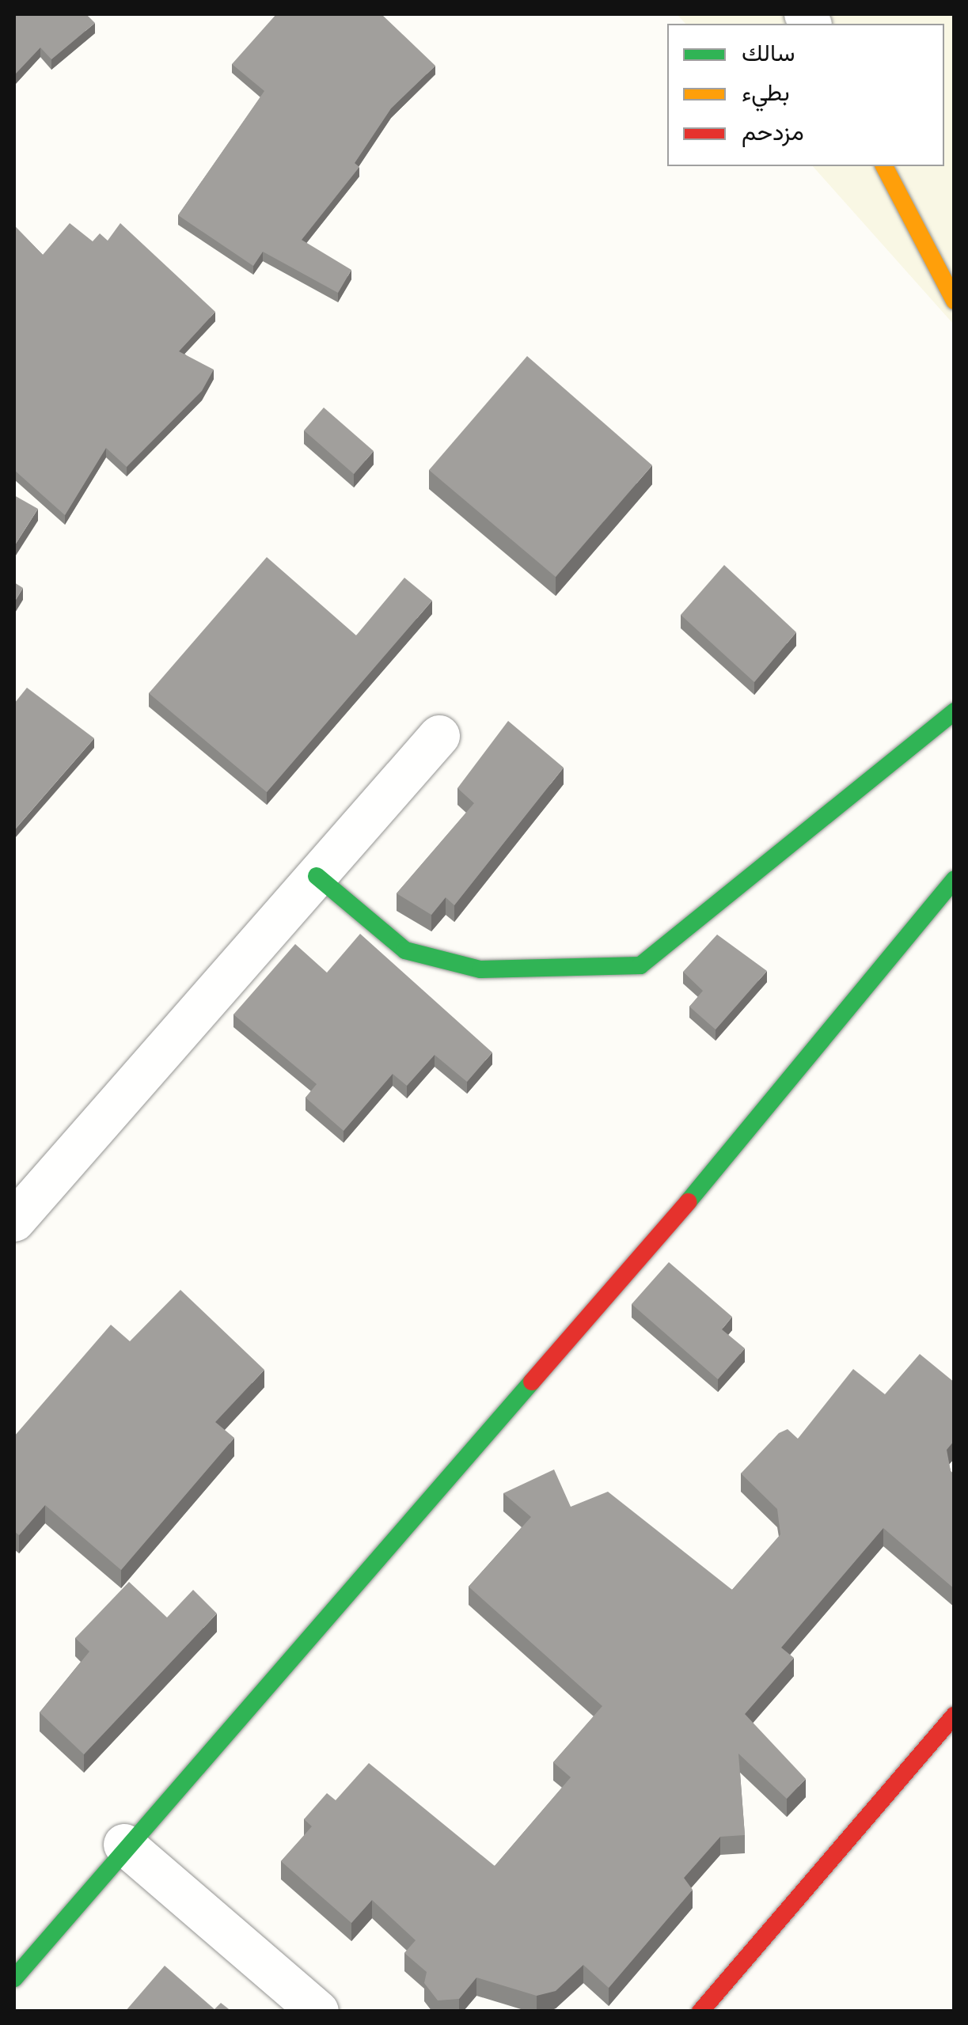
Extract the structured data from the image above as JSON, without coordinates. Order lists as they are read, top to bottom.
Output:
{
  "legend": ["سالك", "بطيء", "مزدحم"]
}
